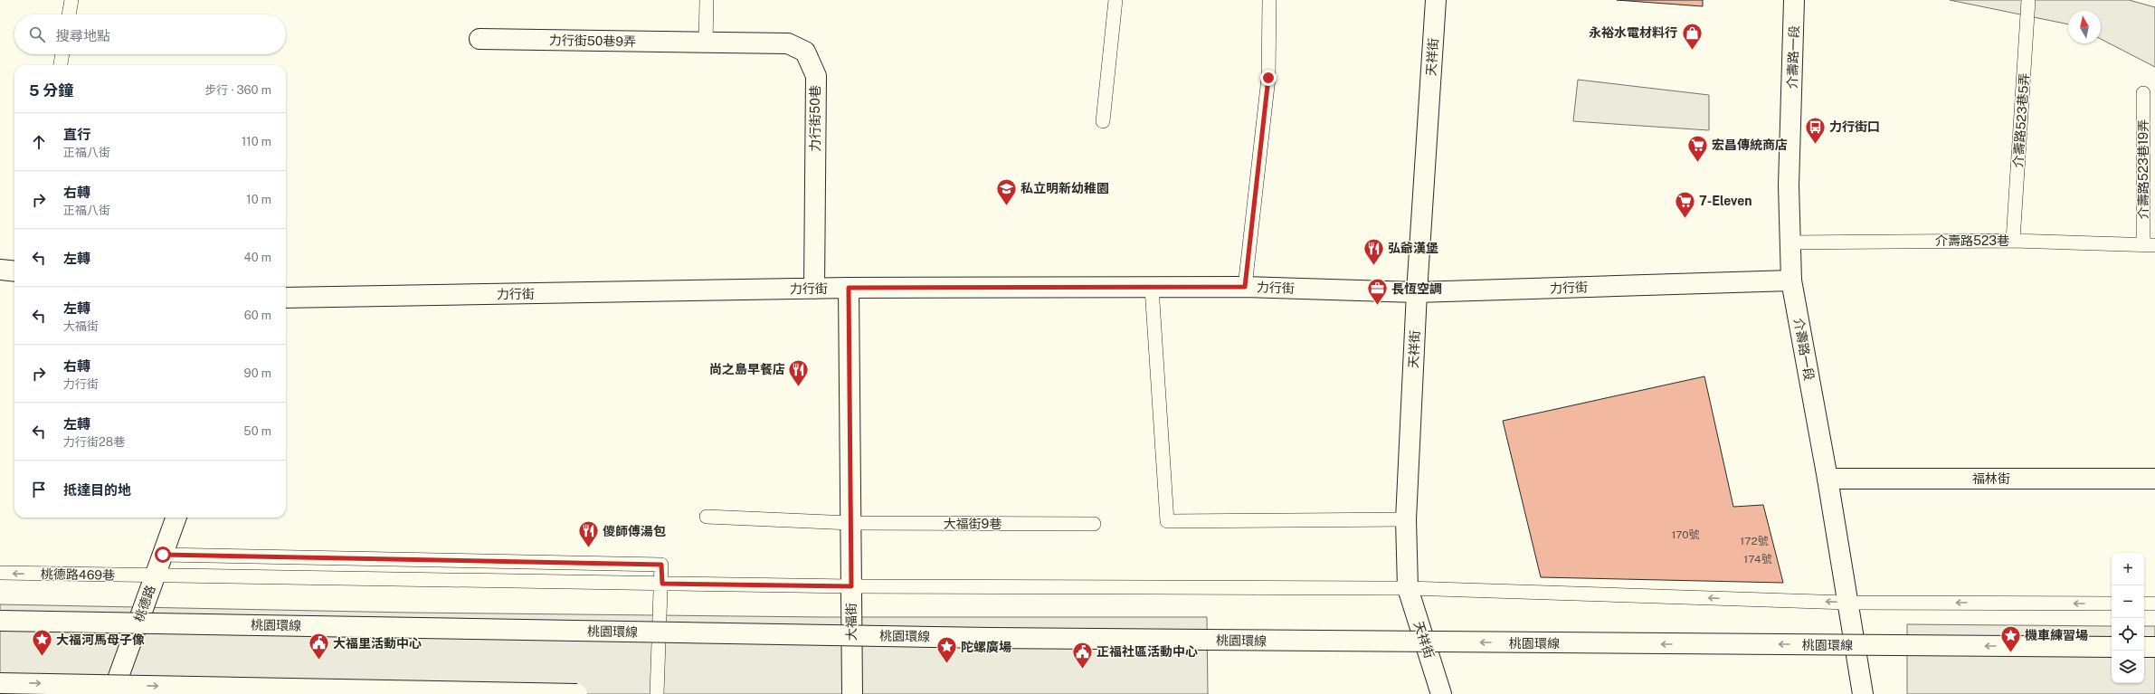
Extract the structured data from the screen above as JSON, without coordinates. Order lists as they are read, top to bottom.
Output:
{
  "streets": {
    "main road": [
      "力行街50巷9弄",
      "天祥街",
      "介壽路一段",
      "力行街50巷",
      "力行街",
      "福林街",
      "桃德路",
      "大福街",
      "桃園環線"
    ],
    "lane": [
      "介壽路523巷5弄",
      "介壽路523巷19弄",
      "介壽路523巷",
      "大福街9巷",
      "桃德路469巷"
    ]
  },
  "crossings": [
    ["力行街50巷9弄", "力行街50巷"],
    ["天祥街", "力行街"],
    ["天祥街", "桃德路469巷"],
    ["介壽路一段", "介壽路523巷"],
    ["介壽路一段", "力行街"],
    ["介壽路一段", "福林街"],
    ["介壽路一段", "桃德路469巷"],
    ["力行街50巷", "力行街"],
    ["介壽路523巷5弄", "介壽路523巷"],
    ["介壽路523巷19弄", "介壽路523巷"],
    ["力行街", "大福街"],
    ["大福街9巷", "大福街"],
    ["桃德路469巷", "桃德路"],
    ["桃德路469巷", "大福街"]
  ],
  "one_way": ["桃德路469巷", "桃園環線"],
  "places": {
    "shop": ["永裕水電材料行"],
    "bus stop": ["力行街口"],
    "supermarket": ["宏昌傳統商店", "7-Eleven"],
    "school or university": ["私立明新幼稚園"],
    "restaurant": ["弘爺漢堡", "尚之島早餐店", "儍師傅湯包"],
    "office": ["長恆空調"],
    "place": ["機車練習場", "大福河馬母子像", "陀螺廣場"],
    "public building": ["大福里活動中心", "正福社區活動中心"]
  },
  "house_numbers": ["170號", "172號", "174號"],
  "north": "top",
  "page": {
    "search": "搜尋地點",
    "heading": ["5 分鐘", "步行 · 360 m"],
    "list": [
      ["直行", "正福八街", "110 m"],
      ["右轉", "正福八街", "10 m"],
      ["左轉", "40 m"],
      ["左轉", "大福街", "60 m"],
      ["右轉", "力行街", "90 m"],
      ["左轉", "力行街28巷", "50 m"],
      "抵達目的地"
    ],
    "map_buttons": ["+", "−"]
  }
}
